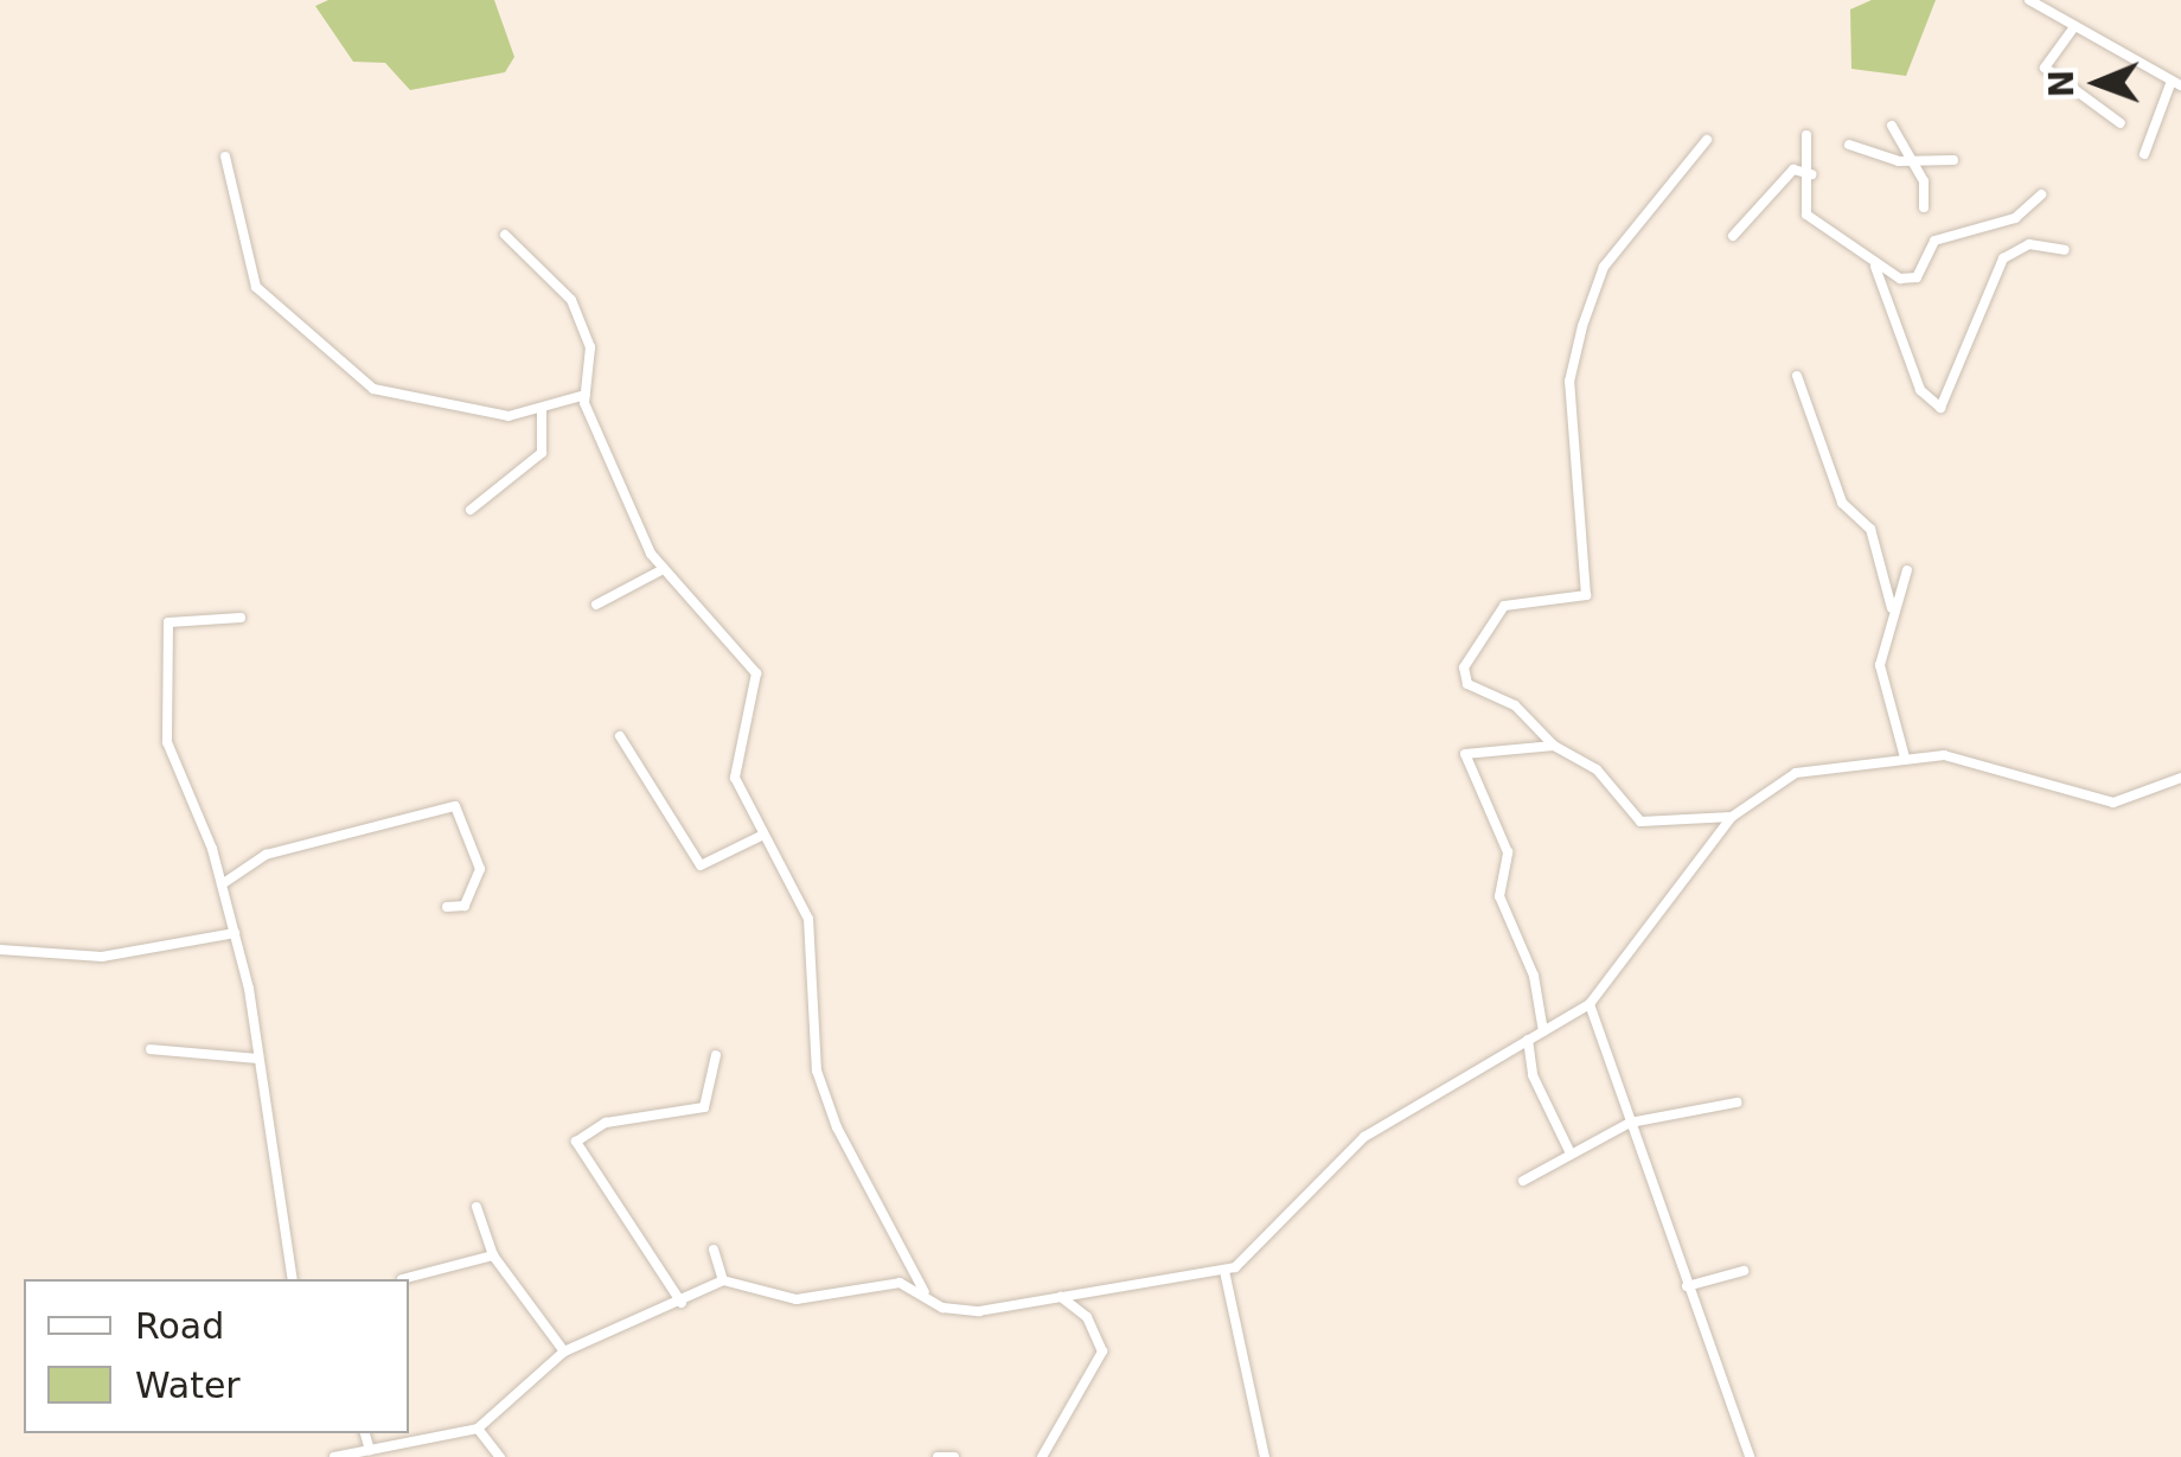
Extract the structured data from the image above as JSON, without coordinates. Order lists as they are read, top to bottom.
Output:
{
  "legend": ["Road", "Water"],
  "north": "left"
}
